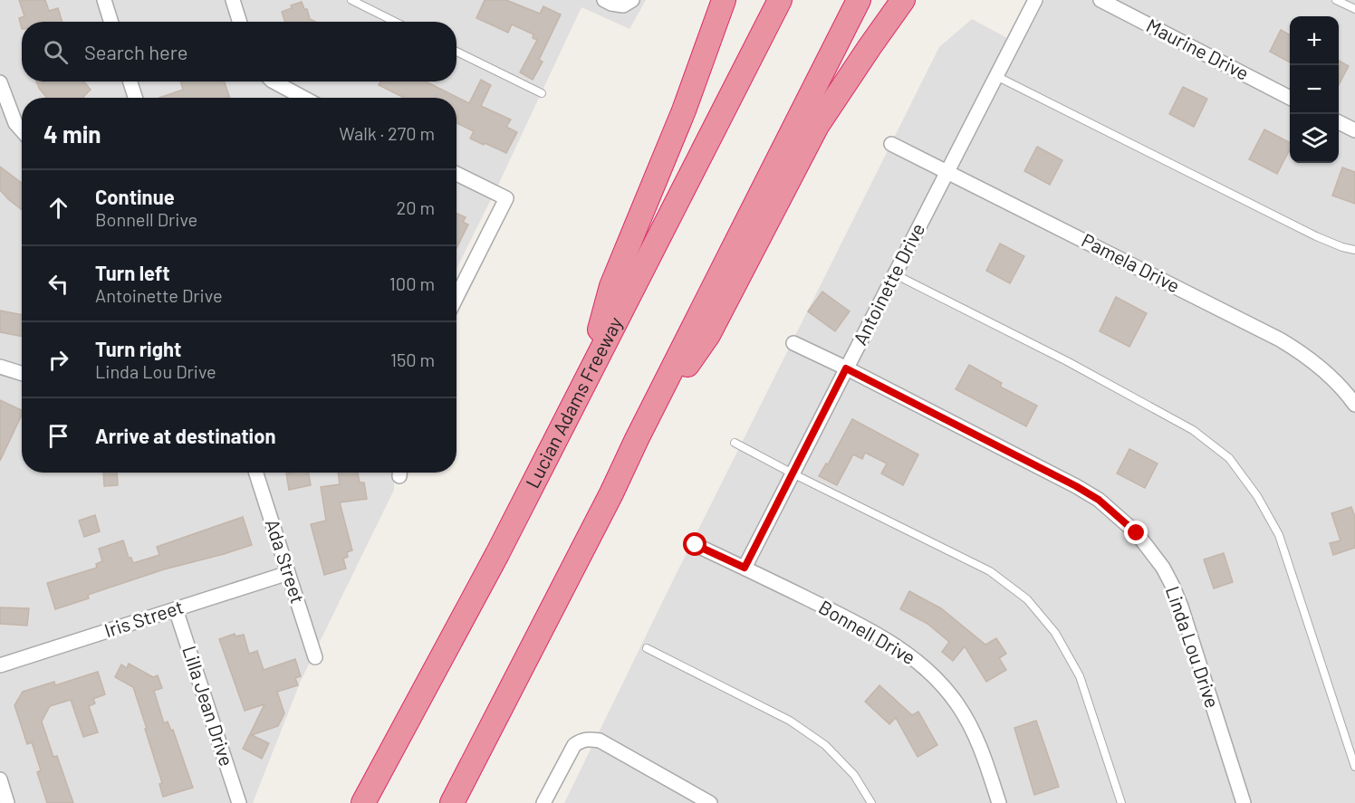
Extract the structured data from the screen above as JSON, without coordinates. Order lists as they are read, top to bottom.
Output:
{
  "streets": {
    "highway": ["Lucian Adams Freeway"],
    "street": [
      "Maurine Drive",
      "Pamela Drive",
      "Antoinette Drive",
      "Ada Street",
      "Iris Street",
      "Bonnell Drive",
      "Linda Lou Drive",
      "Lilla Jean Drive"
    ]
  },
  "crossings": [
    ["Pamela Drive", "Antoinette Drive"],
    ["Antoinette Drive", "Bonnell Drive"],
    ["Antoinette Drive", "Linda Lou Drive"],
    ["Ada Street", "Iris Street"],
    ["Iris Street", "Lilla Jean Drive"]
  ],
  "page": {
    "map_buttons": ["+", "−"],
    "search": "Search here",
    "heading": ["4 min", "Walk · 270 m"],
    "list": [
      ["Continue", "Bonnell Drive", "20 m"],
      ["Turn left", "Antoinette Drive", "100 m"],
      ["Turn right", "Linda Lou Drive", "150 m"],
      "Arrive at destination"
    ]
  }
}
